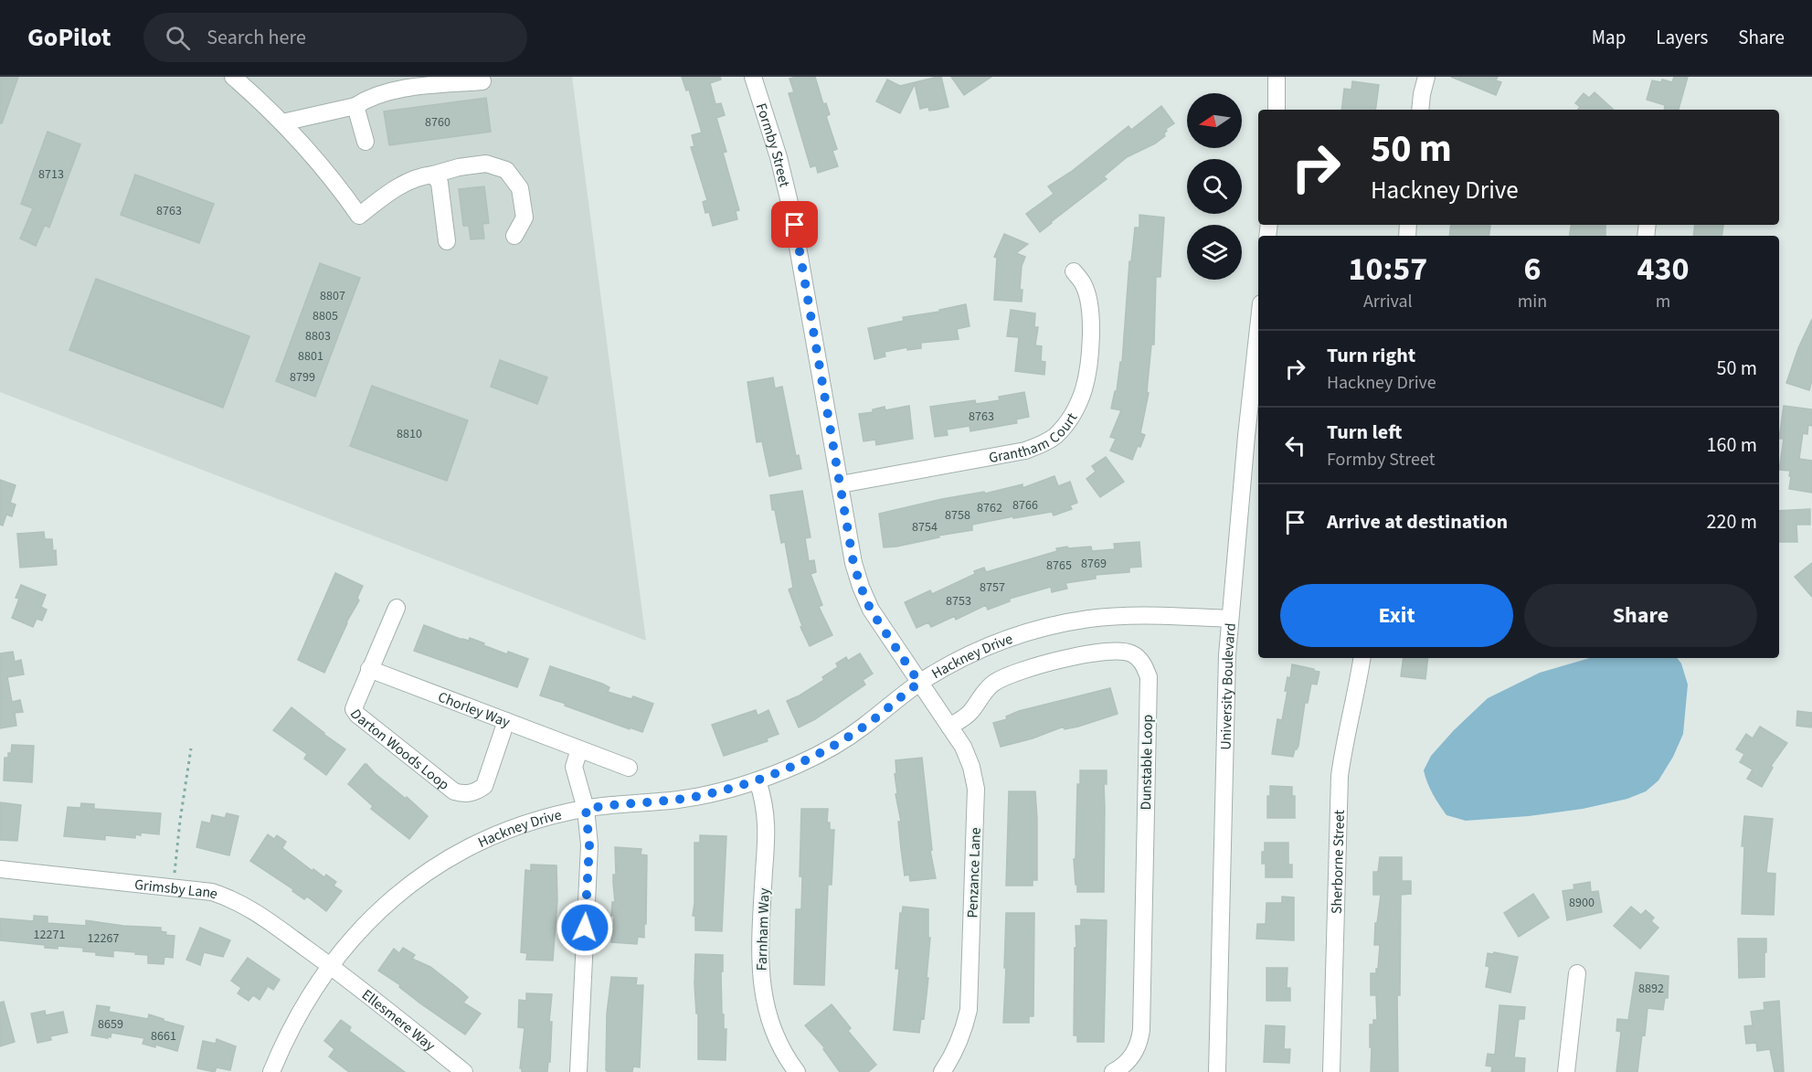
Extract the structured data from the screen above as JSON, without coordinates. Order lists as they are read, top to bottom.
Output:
{
  "streets": {
    "street": [
      "Formby Street",
      "Grantham Court",
      "Hackney Drive",
      "University Boulevard",
      "Chorley Way",
      "Darton Woods Loop",
      "Dunstable Loop",
      "Sherborne Street",
      "Penzance Lane",
      "Grimsby Lane",
      "Farnham Way",
      "Ellesmere Way"
    ]
  },
  "crossings": [
    ["Formby Street", "Grantham Court"],
    ["Formby Street", "Hackney Drive"],
    ["Formby Street", "Penzance Lane"],
    ["Hackney Drive", "University Boulevard"],
    ["Hackney Drive", "Penzance Lane"],
    ["Hackney Drive", "Grimsby Lane"],
    ["Hackney Drive", "Farnham Way"],
    ["Hackney Drive", "Ellesmere Way"],
    ["Chorley Way", "Darton Woods Loop"],
    ["Dunstable Loop", "Penzance Lane"],
    ["Grimsby Lane", "Ellesmere Way"]
  ],
  "house_numbers": [
    "8760",
    "8713",
    "8763",
    "8807",
    "8805",
    "8803",
    "8801",
    "8799",
    "8763",
    "8810",
    "8766",
    "8762",
    "8758",
    "8754",
    "8769",
    "8765",
    "8757",
    "8753",
    "8900",
    "12271",
    "12267",
    "8892",
    "8659",
    "8661"
  ],
  "north": "left",
  "page": {
    "header": "GoPilot",
    "search": "Search here",
    "nav": ["Map", "Layers", "Share"],
    "turn": ["50 m", "Hackney Drive"],
    "eta": [
      "10:57",
      "Arrival",
      "6",
      "min",
      "430",
      "m"
    ],
    "list": [
      {
        "name": "Turn right",
        "note": "Hackney Drive",
        "value": "50 m"
      },
      {
        "name": "Turn left",
        "note": "Formby Street",
        "value": "160 m"
      },
      {
        "name": "Arrive at destination",
        "value": "220 m"
      }
    ],
    "buttons": ["Exit", "Share"]
  }
}
